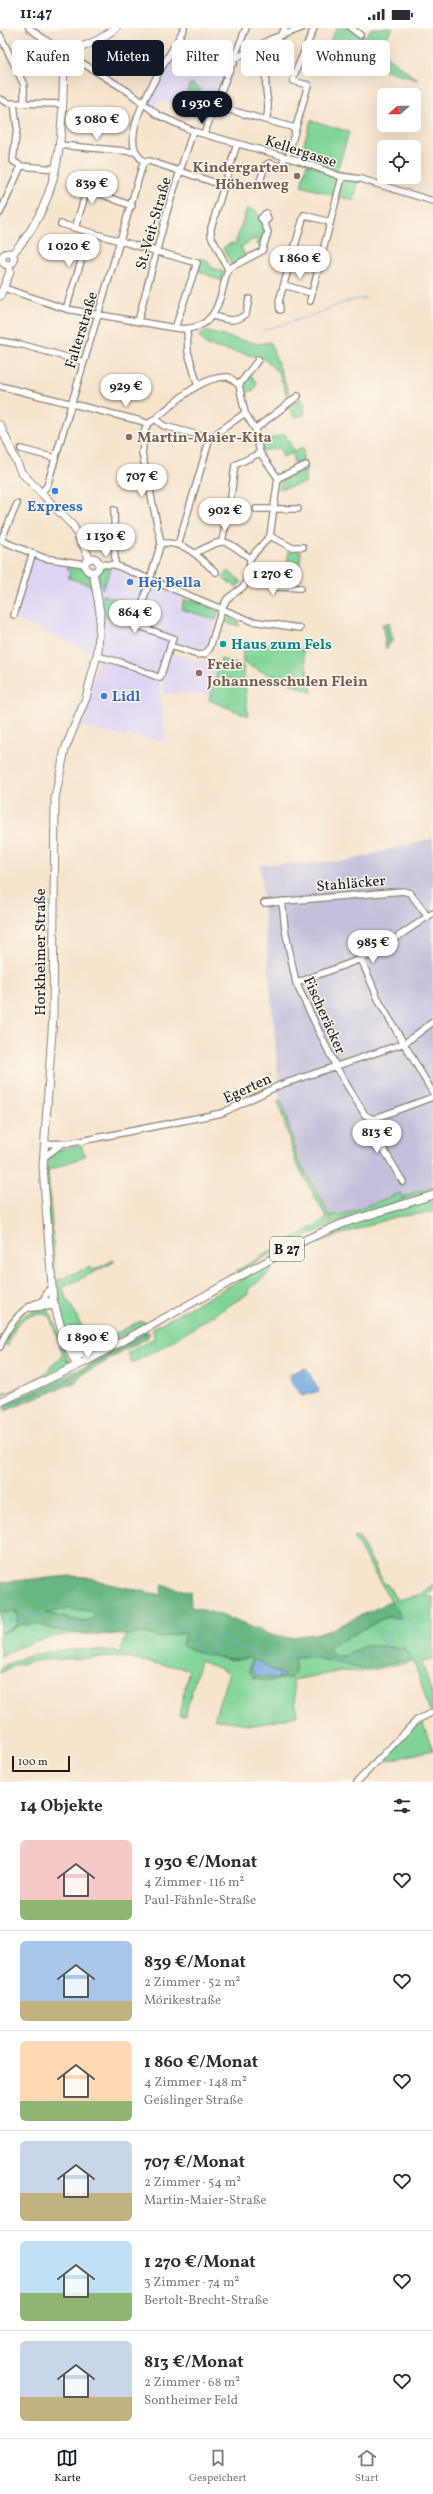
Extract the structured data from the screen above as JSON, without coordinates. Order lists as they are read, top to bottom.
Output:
{
  "streets": {
    "main road": ["Horkheimer Straße", "B 27"],
    "street": [
      "Kellergasse",
      "St.-Veit-Straße",
      "Falterstraße",
      "Stahläcker",
      "Fischeräcker",
      "Egerten"
    ]
  },
  "crossings": [
    ["Kellergasse", "St.-Veit-Straße"],
    ["Stahläcker", "Fischeräcker"],
    ["Horkheimer Straße", "Egerten"],
    ["Horkheimer Straße", "B 27"],
    ["Fischeräcker", "Egerten"]
  ],
  "places": [
    "Kindergarten Höhenweg",
    "Martin-Maier-Kita",
    "Express",
    "Hej Bella",
    "Haus zum Fels",
    "Freie Johannesschulen Flein",
    "Lidl"
  ],
  "scale_bar": "100 m",
  "north": "left",
  "page": {
    "status": "11:47",
    "chip": [
      "Kaufen",
      "Mieten",
      "Filter",
      "Neu",
      "Wohnung"
    ],
    "price": [
      "1 930 €",
      "3 080 €",
      "839 €",
      "1 020 €",
      "1 860 €",
      "929 €",
      "707 €",
      "902 €",
      "1 130 €",
      "1 270 €",
      "864 €",
      "985 €",
      "813 €",
      "1 890 €"
    ],
    "scale": "100 m",
    "heading": "14 Objekte",
    "list": [
      {
        "name": "1 930 €/Monat",
        "note": "4 Zimmer · 116 m² · Paul-Fähnle-Straße"
      },
      {
        "name": "839 €/Monat",
        "note": "2 Zimmer · 52 m² · Mörikestraße"
      },
      {
        "name": "1 860 €/Monat",
        "note": "4 Zimmer · 148 m² · Geislinger Straße"
      },
      {
        "name": "707 €/Monat",
        "note": "2 Zimmer · 54 m² · Martin-Maier-Straße"
      },
      {
        "name": "1 270 €/Monat",
        "note": "3 Zimmer · 74 m² · Bertolt-Brecht-Straße"
      },
      {
        "name": "813 €/Monat",
        "note": "2 Zimmer · 68 m² · Sontheimer Feld"
      }
    ],
    "tabs": ["Karte", "Gespeichert", "Start"]
  }
}
